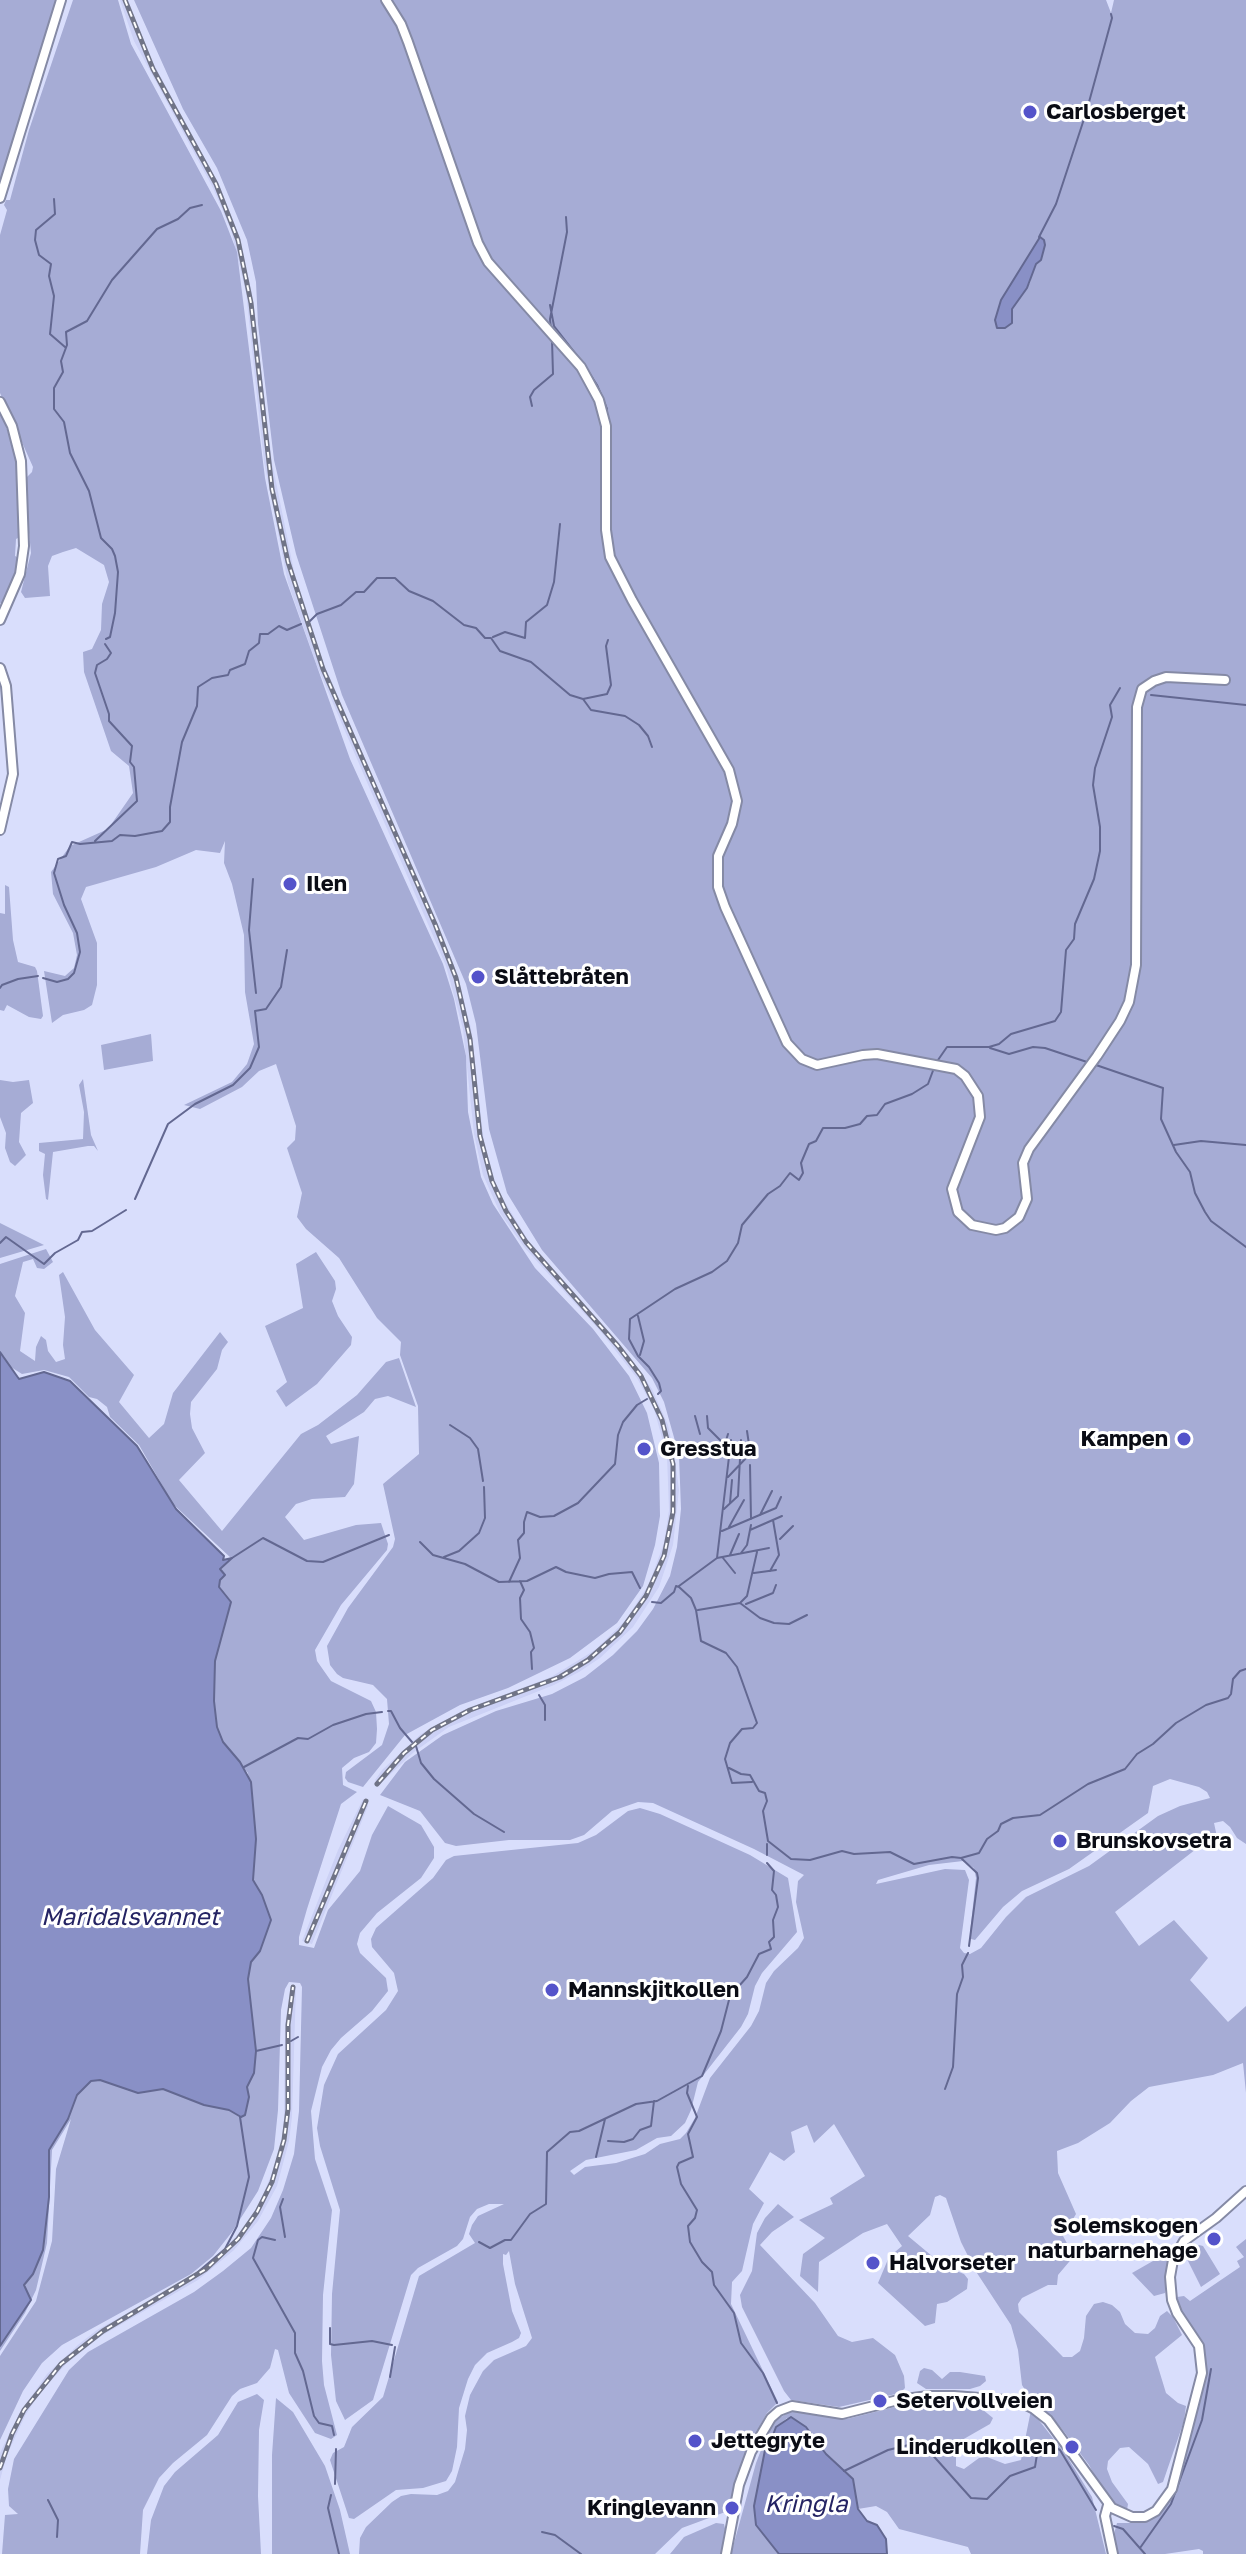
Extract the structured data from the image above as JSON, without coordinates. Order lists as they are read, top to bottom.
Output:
{
  "water": ["Maridalsvannet", "Kringla"],
  "places": [
    "Carlosberget",
    "Ilen",
    "Slåttebråten",
    "Kampen",
    "Gresstua",
    "Brunskovsetra",
    "Mannskjitkollen",
    "Solemskogen naturbarnehage",
    "Halvorseter",
    "Setervollveien",
    "Jettegryte",
    "Linderudkollen",
    "Kringlevann"
  ]
}
